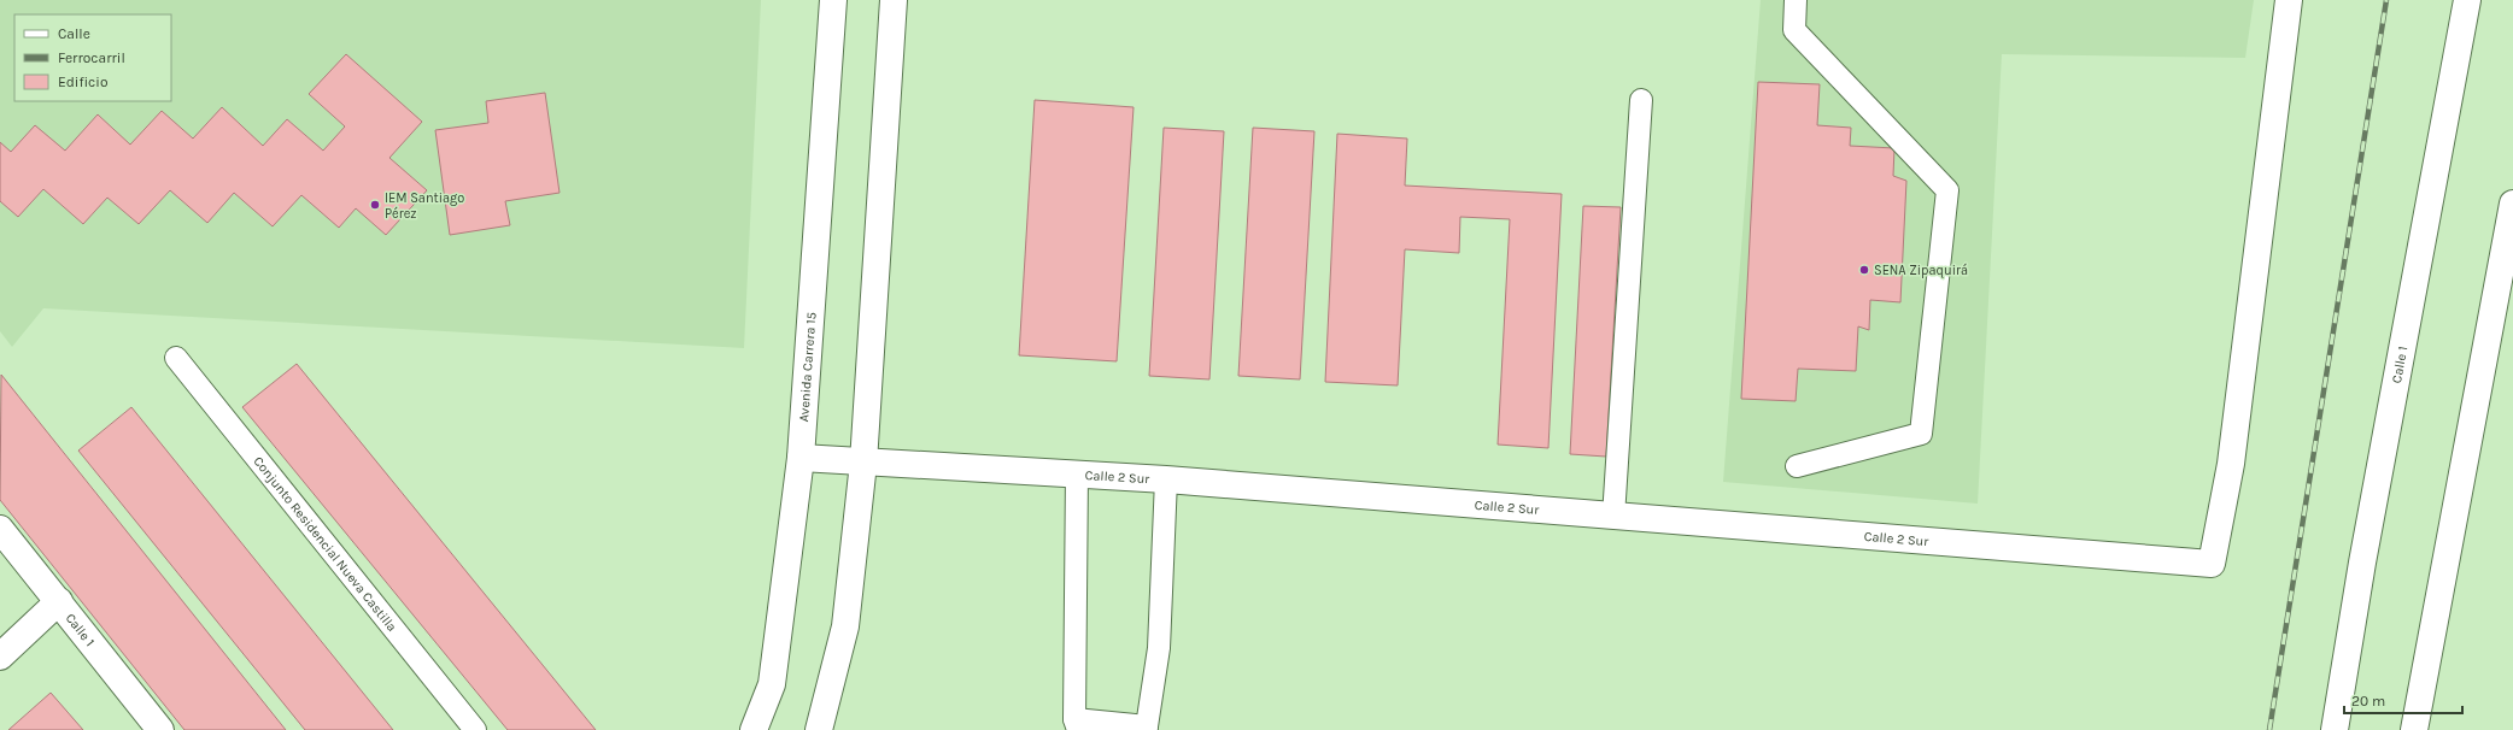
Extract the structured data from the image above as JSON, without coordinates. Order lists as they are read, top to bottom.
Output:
{
  "streets": {
    "street": ["Calle 1", "Avenida Carrera 15", "Calle 2 Sur"],
    "lane": ["Conjunto Residencial Nueva Castilla"]
  },
  "crossings": [
    ["Avenida Carrera 15", "Calle 2 Sur"]
  ],
  "places": ["IEM Santiago Pérez", "SENA Zipaquirá"],
  "legend": ["Calle", "Ferrocarril", "Edificio"],
  "scale_bar": "20 m"
}
